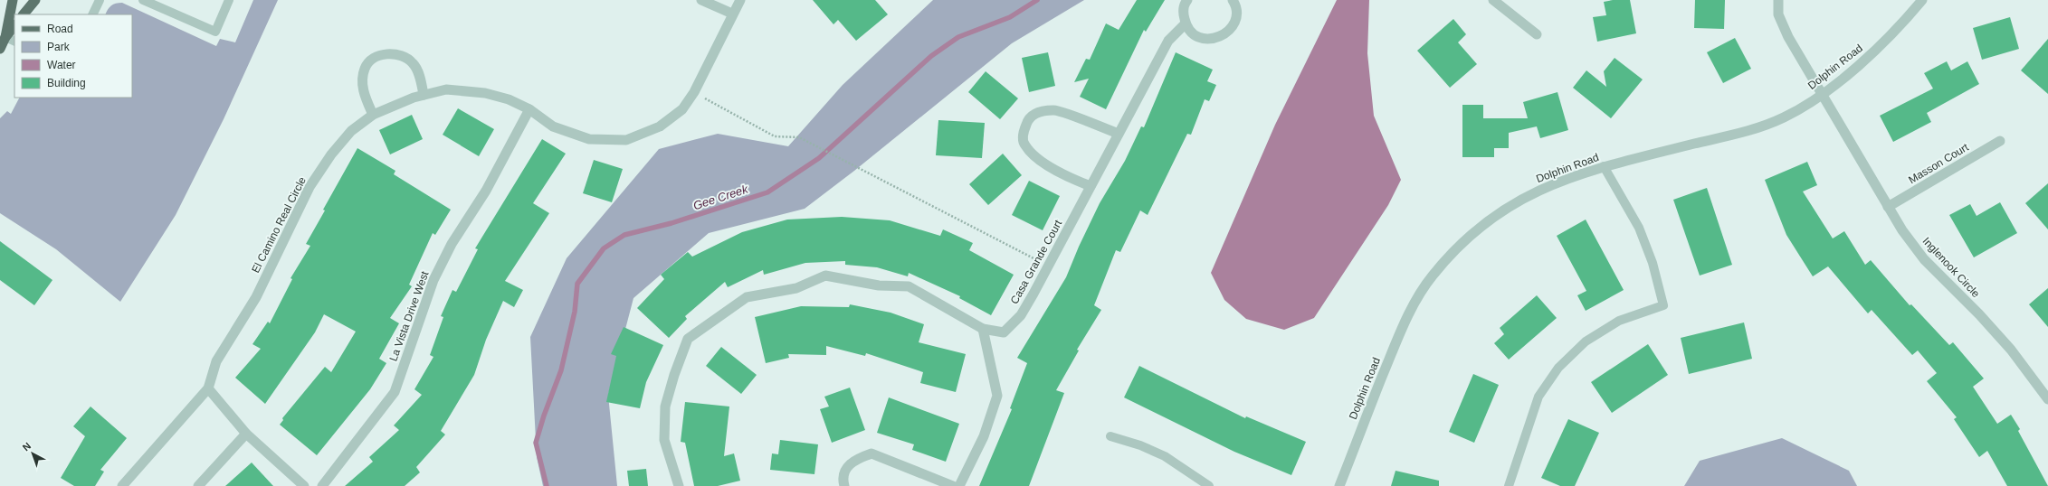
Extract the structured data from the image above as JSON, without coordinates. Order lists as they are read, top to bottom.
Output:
{
  "streets": {
    "street": [
      "Dolphin Road",
      "Masson Court",
      "El Camino Real Circle",
      "Casa Grande Court",
      "Inglenook Circle",
      "La Vista Drive West"
    ]
  },
  "crossings": [
    ["Dolphin Road", "Inglenook Circle"],
    ["Masson Court", "Inglenook Circle"],
    ["El Camino Real Circle", "La Vista Drive West"]
  ],
  "water": ["Gee Creek"],
  "legend": [
    "Road",
    "Park",
    "Water",
    "Building"
  ],
  "north": "top left"
}
